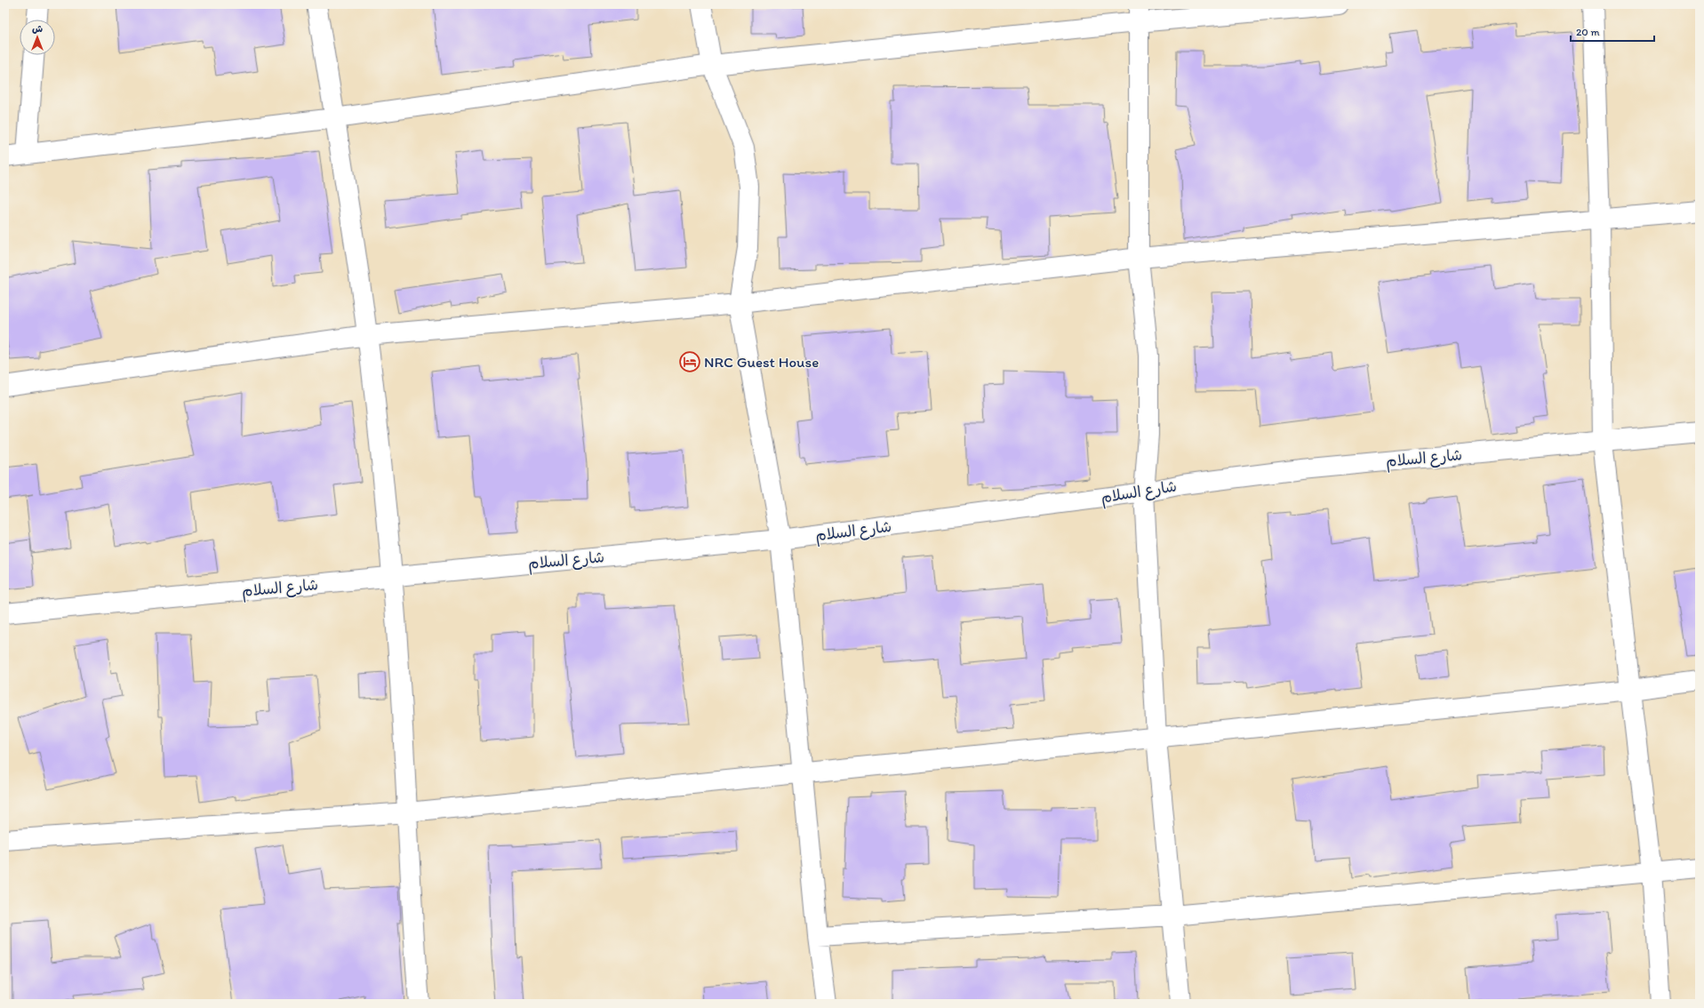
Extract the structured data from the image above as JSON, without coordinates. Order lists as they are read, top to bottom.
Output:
{
  "streets": {
    "street": ["شارع السلام"]
  },
  "places": {
    "hotel": ["NRC Guest House"]
  },
  "scale_bar": "20 m",
  "north": "top"
}
